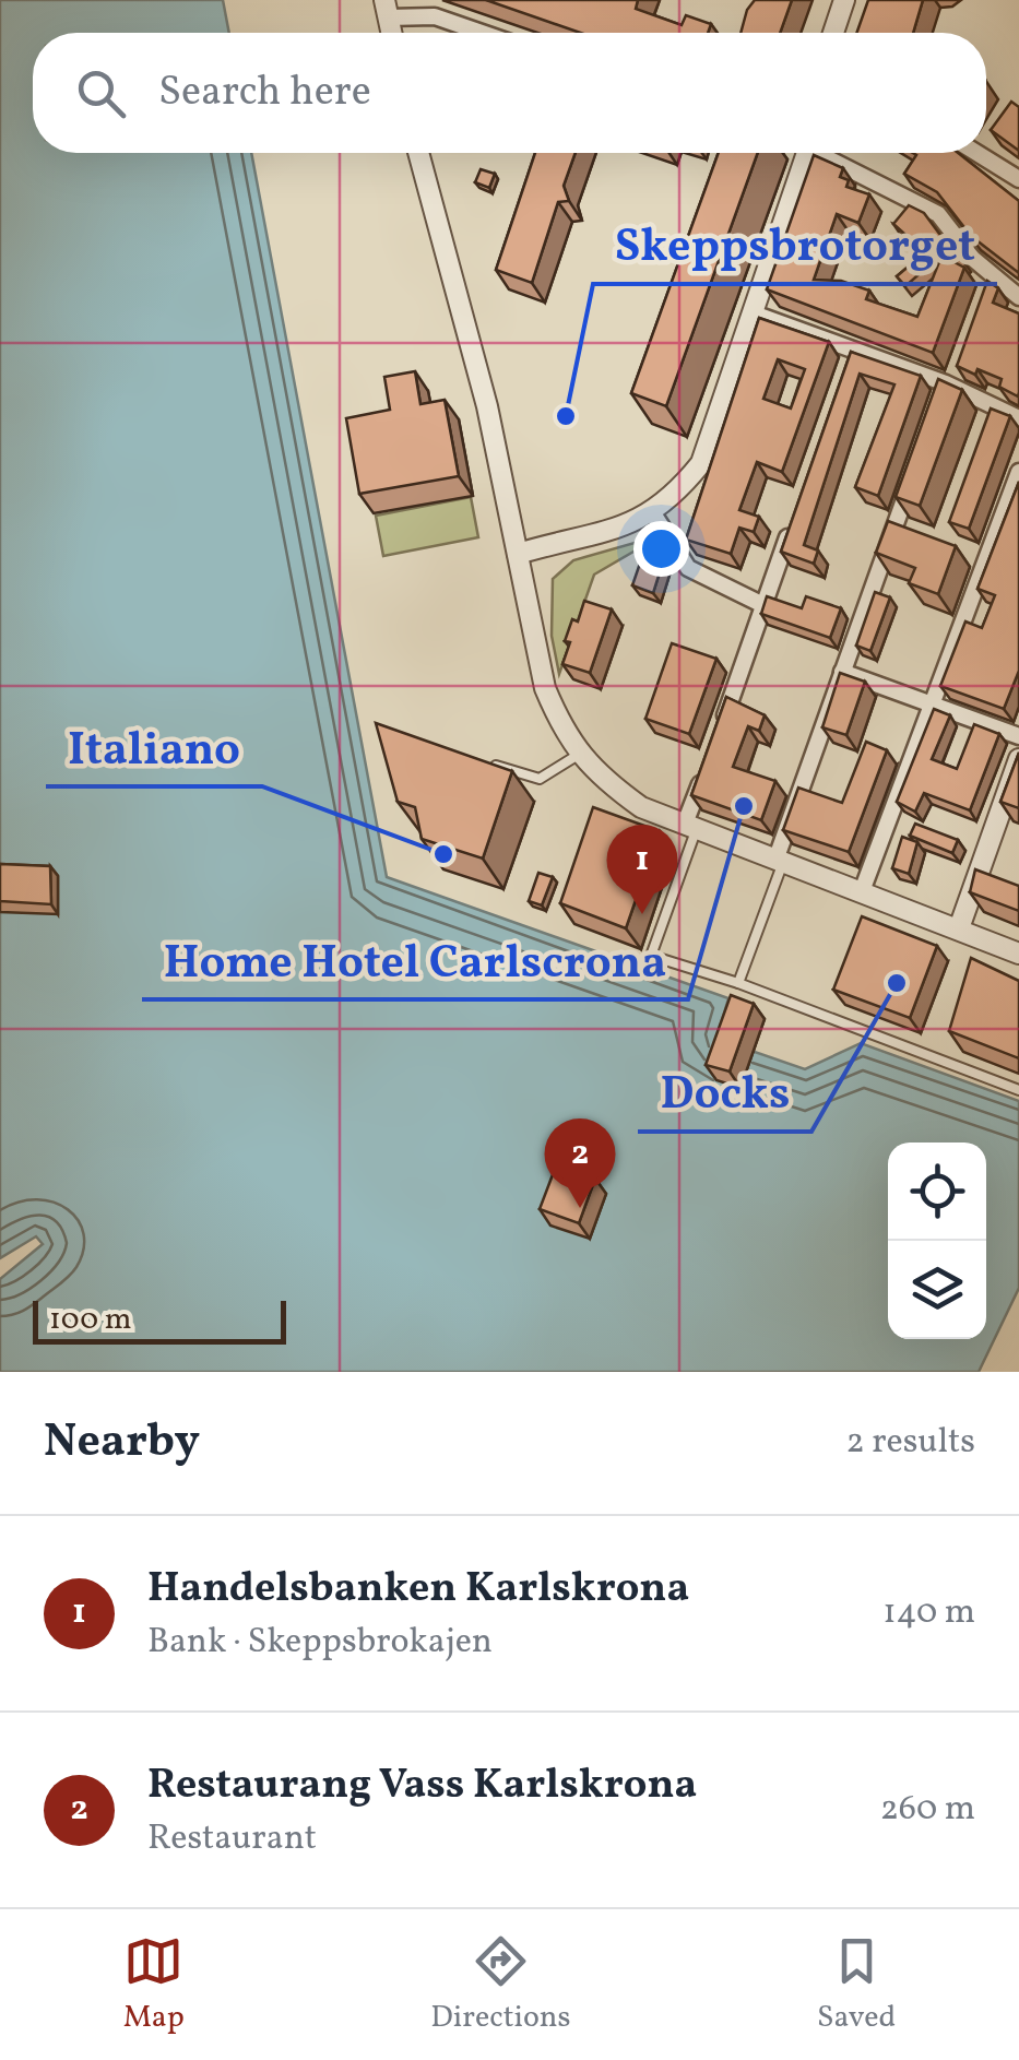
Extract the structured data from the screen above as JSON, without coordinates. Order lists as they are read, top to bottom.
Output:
{
  "places": [
    "Skeppsbrotorget",
    "Home Hotel Carlscrona",
    "Italiano",
    "Docks"
  ],
  "scale_bar": "100 m",
  "page": {
    "search": "Search here",
    "pins": ["1", "2"],
    "scale": "100 m",
    "heading": ["Nearby", "2 results"],
    "list": [
      {
        "mark": "1",
        "name": "Handelsbanken Karlskrona",
        "note": "Bank · Skeppsbrokajen",
        "value": "140 m"
      },
      {
        "mark": "2",
        "name": "Restaurang Vass Karlskrona",
        "note": "Restaurant",
        "value": "260 m"
      }
    ],
    "nav": ["Map", "Directions", "Saved"]
  }
}
